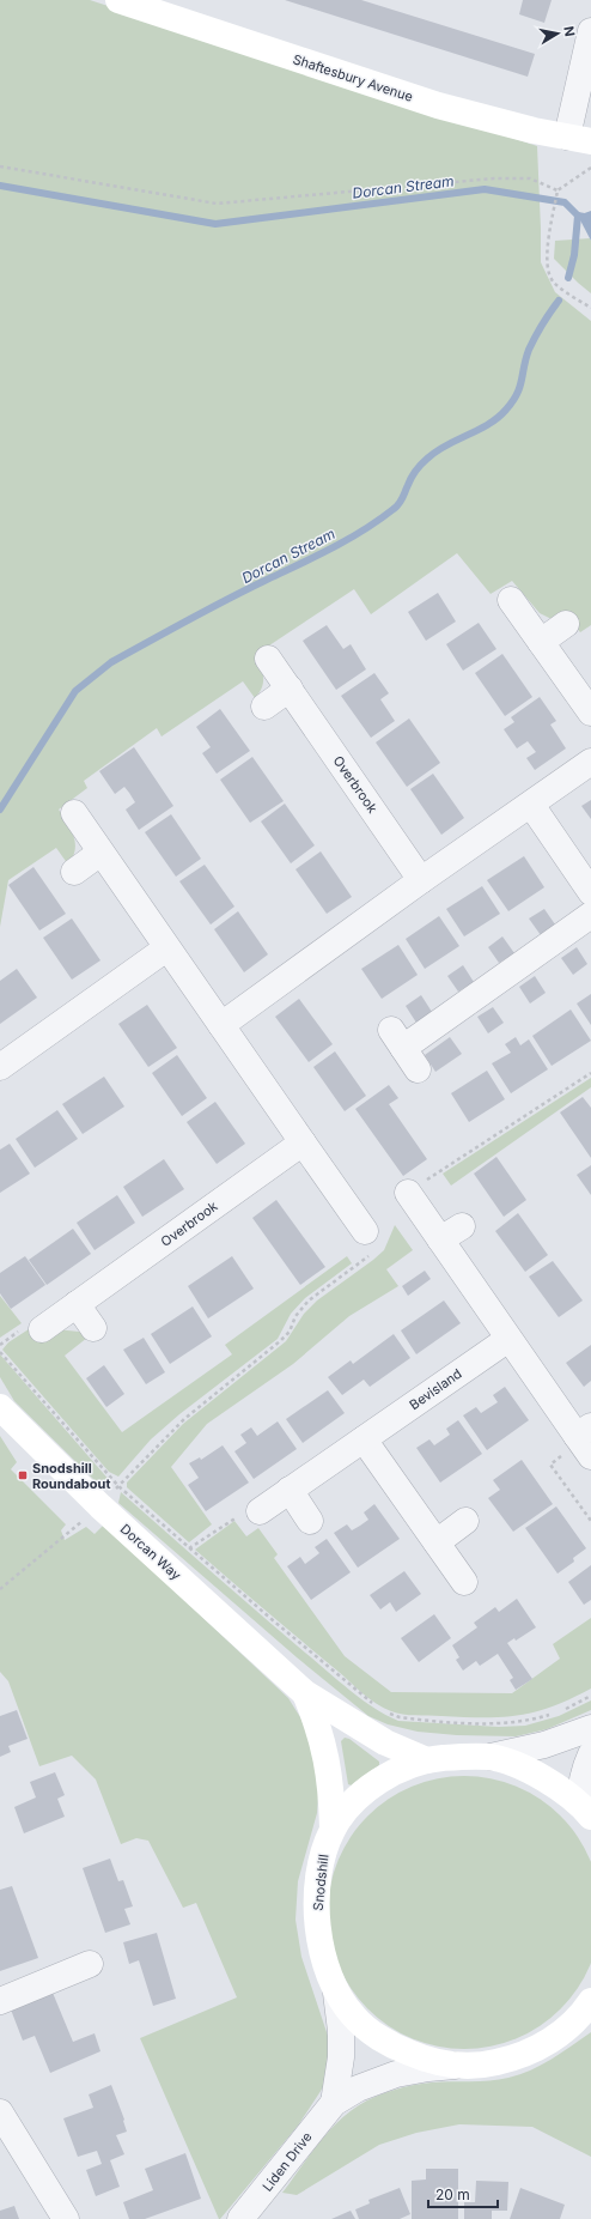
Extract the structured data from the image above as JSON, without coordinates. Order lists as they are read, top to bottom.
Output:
{
  "streets": {
    "main road": ["Shaftesbury Avenue", "Dorcan Way", "Snodshill"],
    "street": ["Overbrook", "Bevisland", "Liden Drive"]
  },
  "crossings": [
    ["Dorcan Way", "Snodshill"],
    ["Snodshill", "Liden Drive"]
  ],
  "water": ["Dorcan Stream"],
  "places": {
    "transit": ["Snodshill Roundabout"]
  },
  "scale_bar": "20 m",
  "north": "right"
}
